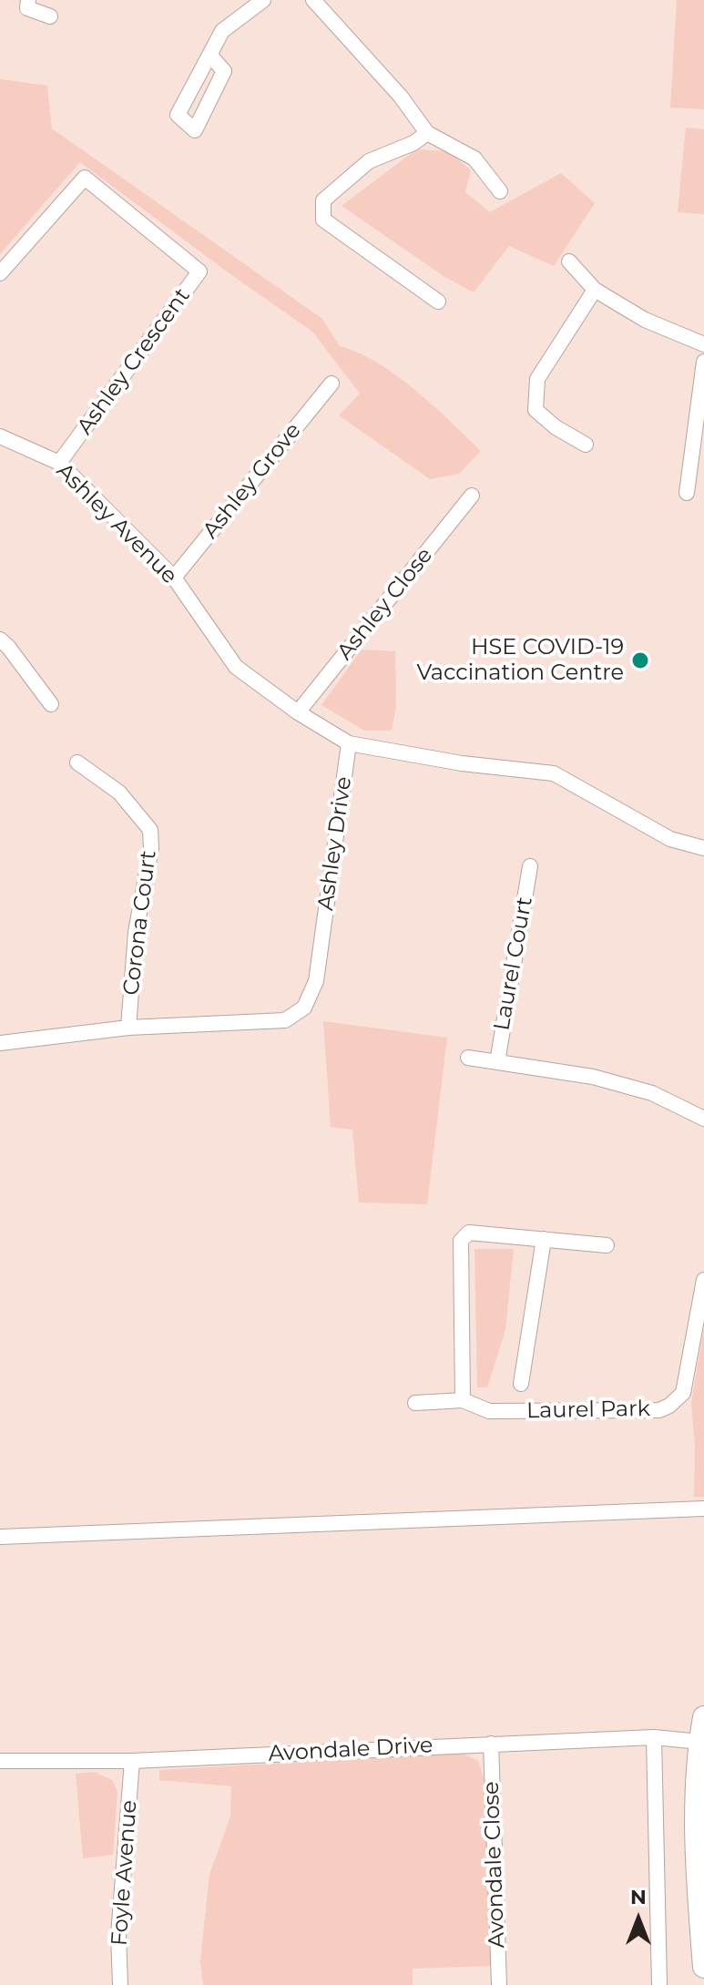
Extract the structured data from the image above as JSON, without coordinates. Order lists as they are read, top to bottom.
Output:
{
  "streets": {
    "street": [
      "Ashley Crescent",
      "Ashley Grove",
      "Ashley Avenue",
      "Ashley Close",
      "Ashley Drive",
      "Corona Court",
      "Laurel Court",
      "Laurel Park",
      "Avondale Drive",
      "Avondale Close",
      "Foyle Avenue"
    ]
  },
  "crossings": [
    ["Ashley Crescent", "Ashley Avenue"],
    ["Ashley Grove", "Ashley Avenue"],
    ["Ashley Avenue", "Ashley Close"],
    ["Ashley Avenue", "Ashley Drive"],
    ["Ashley Drive", "Corona Court"],
    ["Avondale Drive", "Avondale Close"],
    ["Avondale Drive", "Foyle Avenue"]
  ],
  "places": ["HSE COVID-19 Vaccination Centre"],
  "north": "top"
}
